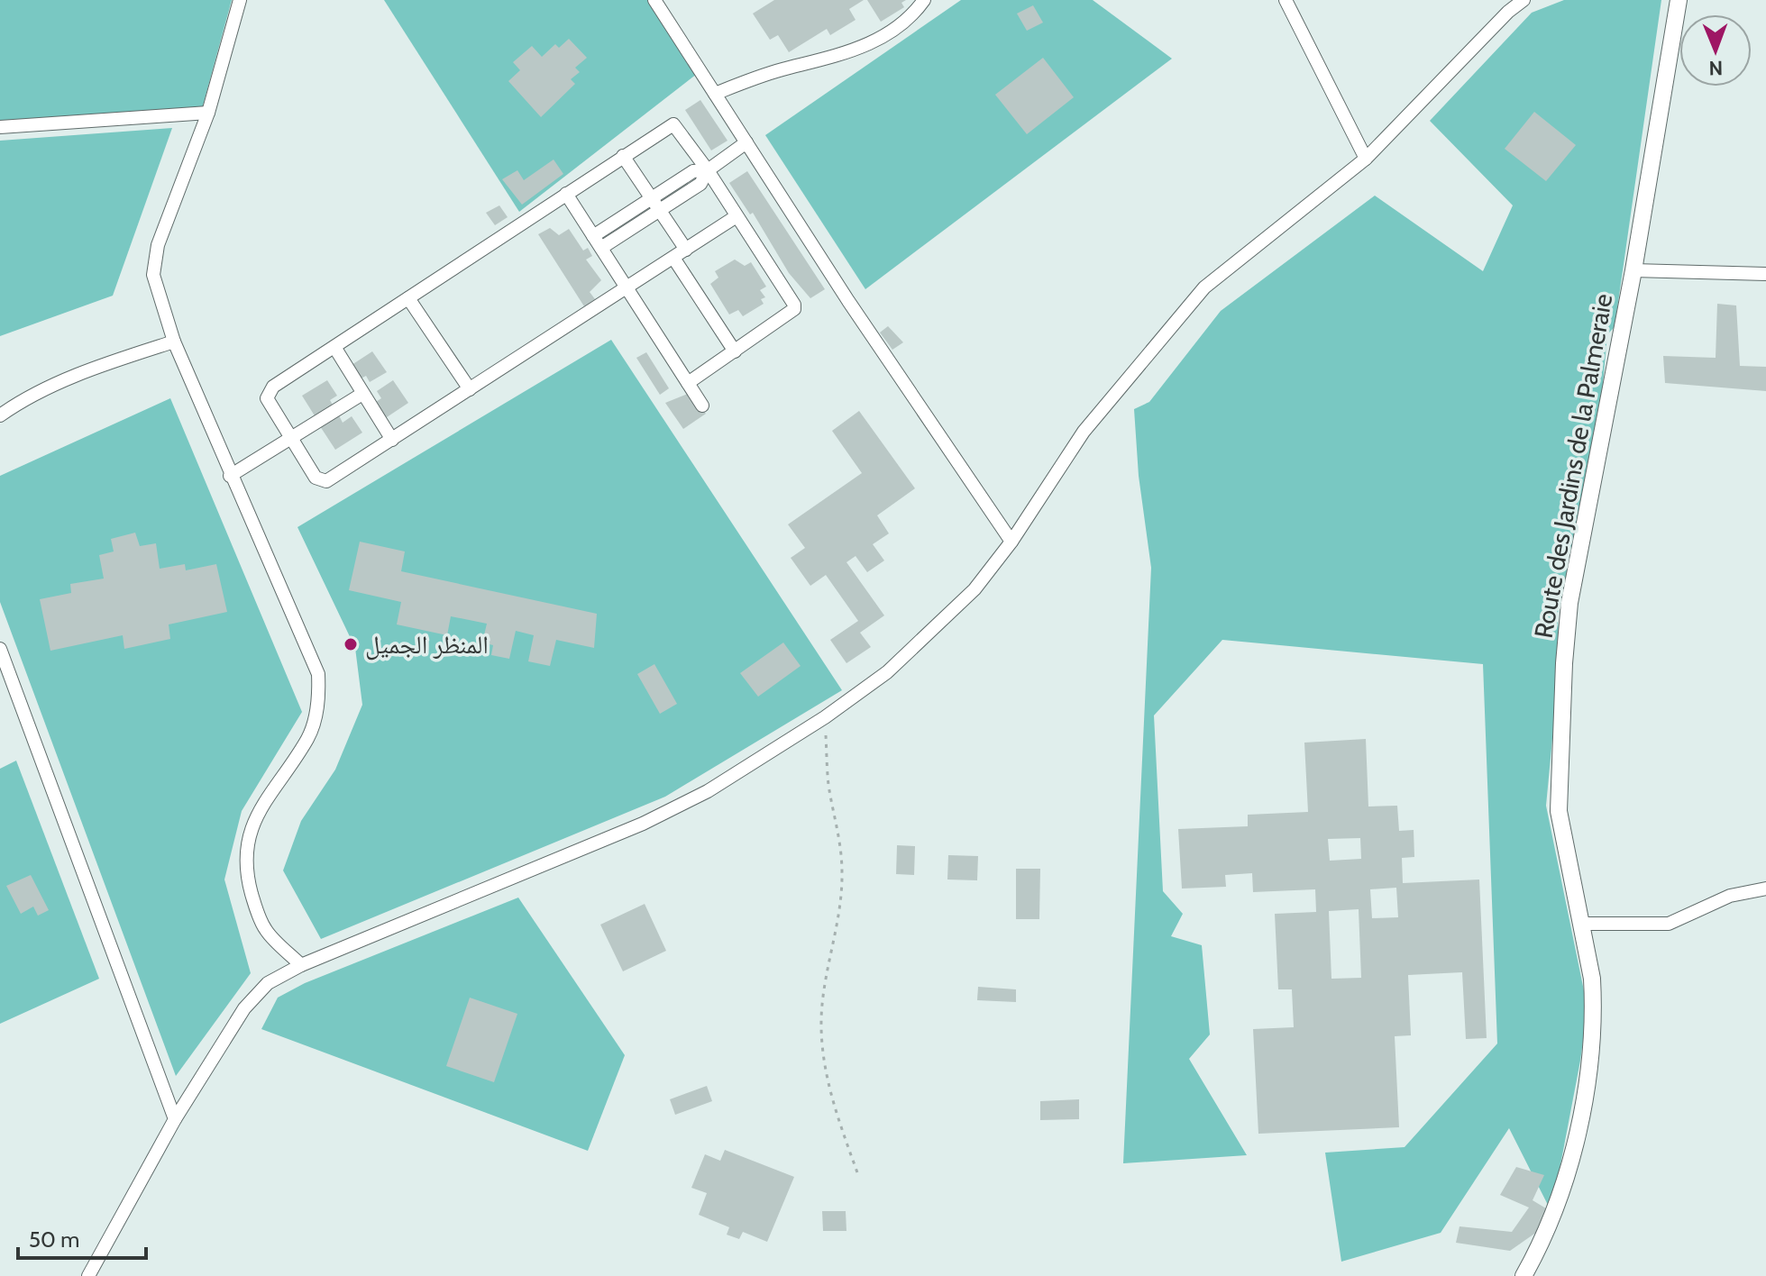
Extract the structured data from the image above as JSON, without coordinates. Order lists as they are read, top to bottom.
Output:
{
  "streets": {
    "street": ["Route des Jardins de la Palmeraie"]
  },
  "places": ["المنظر الجميل"],
  "scale_bar": "50 m",
  "north": "bottom"
}
